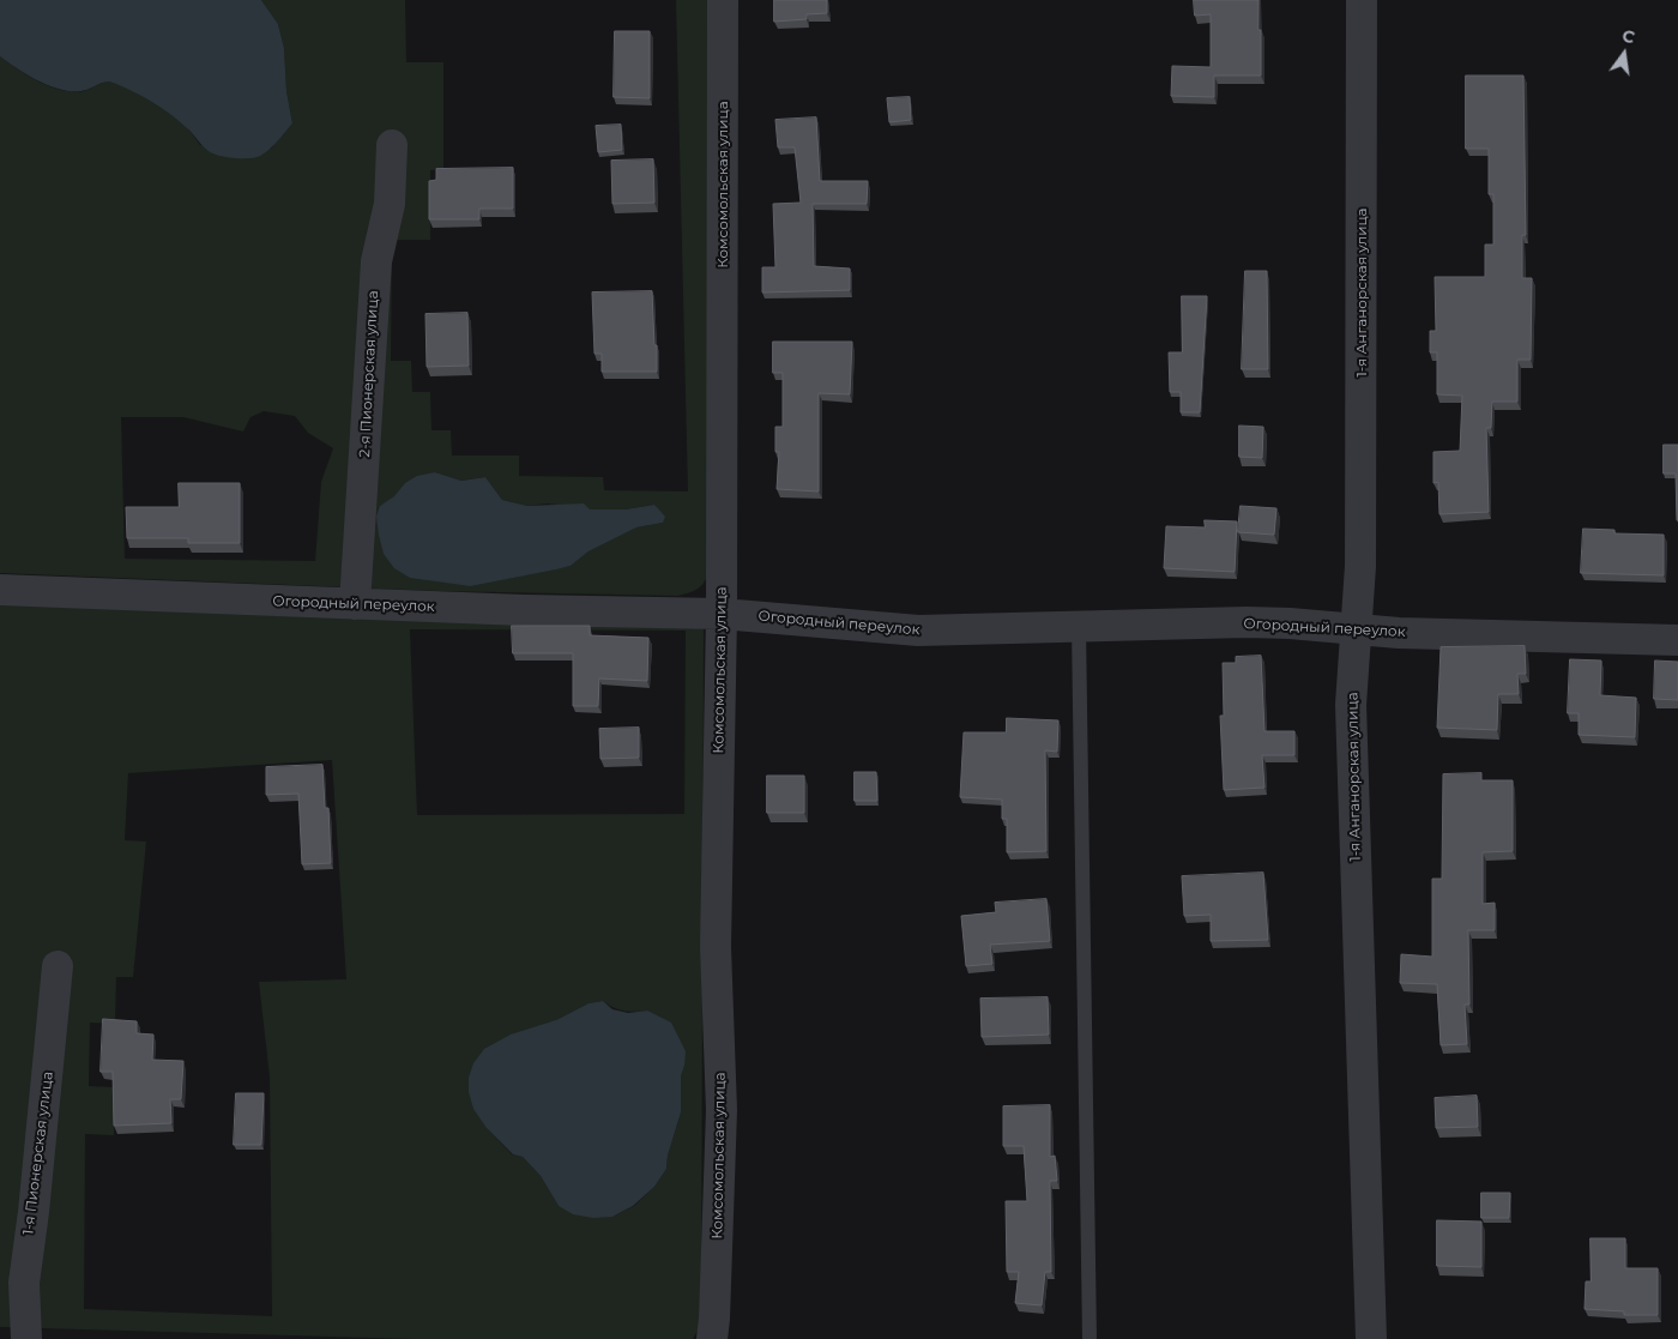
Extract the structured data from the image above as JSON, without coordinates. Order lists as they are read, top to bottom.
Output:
{
  "streets": {
    "street": [
      "Комсомольская улица",
      "1-я Анганорская улица",
      "2-я Пионерская улица",
      "Огородный переулок",
      "1-я Пионерская улица"
    ]
  },
  "crossings": [
    ["Комсомольская улица", "Огородный переулок"],
    ["1-я Анганорская улица", "Огородный переулок"],
    ["2-я Пионерская улица", "Огородный переулок"]
  ],
  "north": "top"
}
